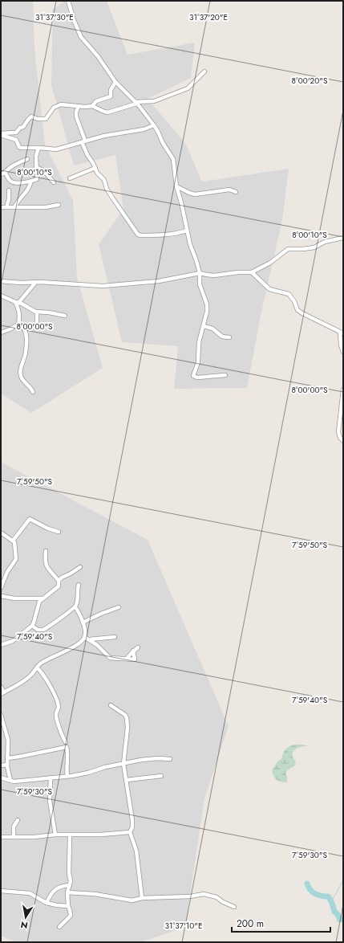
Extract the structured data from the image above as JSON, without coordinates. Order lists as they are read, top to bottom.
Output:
{
  "scale_bar": "200 m",
  "north": "bottom",
  "coordinates": [
    "31°37'20\"E",
    "31°37'30\"E",
    "8°00'20\"S",
    "8°00'10\"S",
    "8°00'00\"S",
    "7°59'50\"S",
    "7°59'40\"S",
    "7°59'30\"S",
    "31°37'10\"E"
  ]
}
